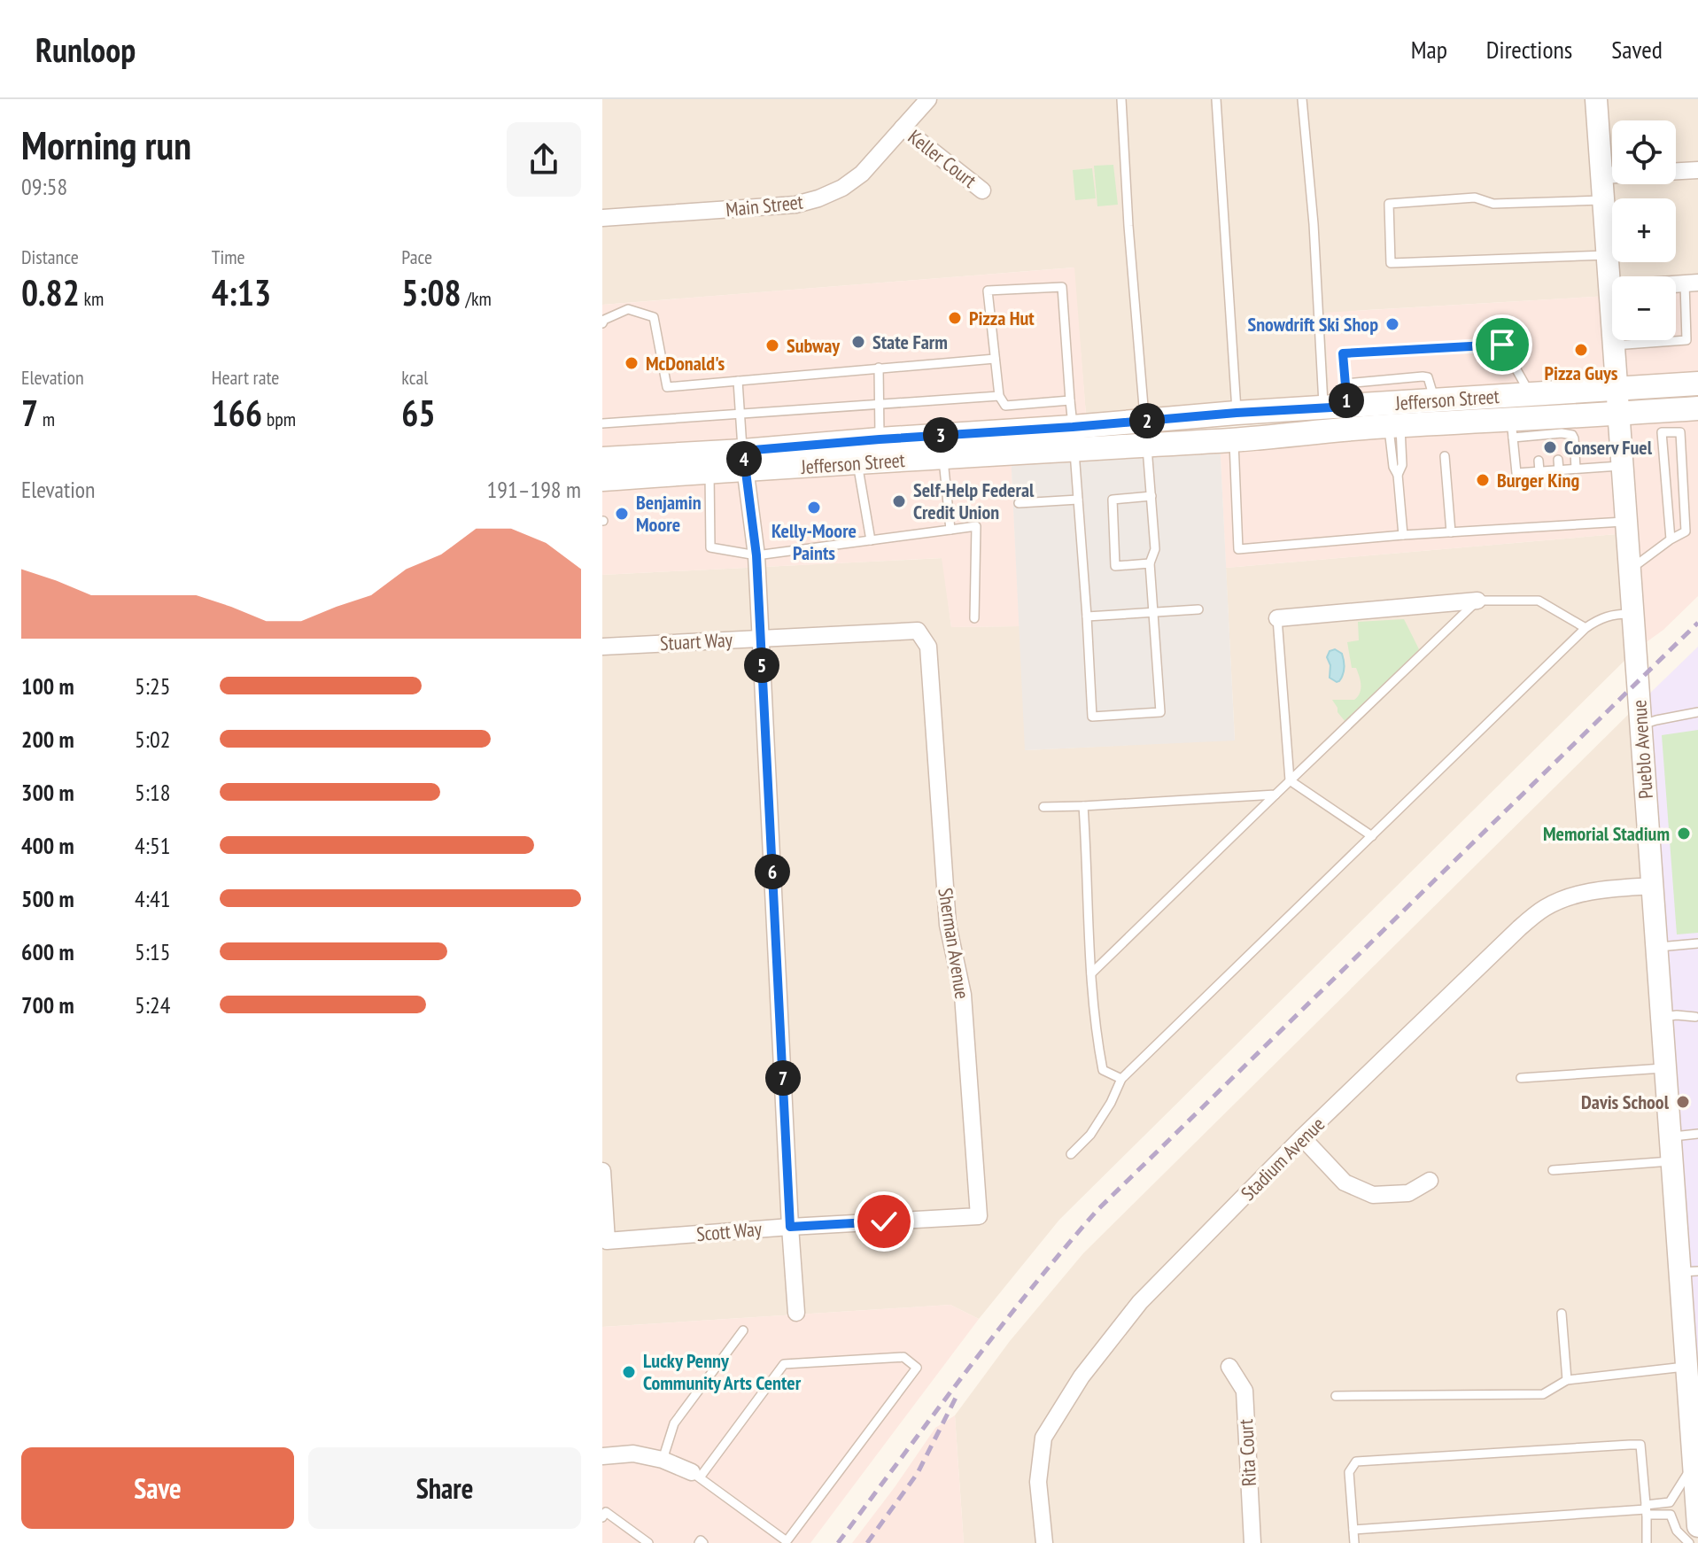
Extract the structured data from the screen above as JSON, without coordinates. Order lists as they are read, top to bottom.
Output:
{
  "streets": {
    "main road": ["Jefferson Street"],
    "street": [
      "Keller Court",
      "Main Street",
      "Stuart Way",
      "Pueblo Avenue",
      "Sherman Avenue",
      "Stadium Avenue",
      "Scott Way",
      "Rita Court"
    ]
  },
  "crossings": [
    ["Keller Court", "Main Street"],
    ["Jefferson Street", "Pueblo Avenue"],
    ["Stuart Way", "Sherman Avenue"],
    ["Pueblo Avenue", "Stadium Avenue"],
    ["Sherman Avenue", "Scott Way"]
  ],
  "places": [
    "Pizza Hut",
    "Snowdrift Ski Shop",
    "State Farm",
    "Subway",
    "Pizza Guys",
    "McDonald's",
    "Conserv Fuel",
    "Burger King",
    "Self-Help Federal Credit Union",
    "Kelly-Moore Paints",
    "Benjamin Moore",
    "Memorial Stadium",
    "Davis School",
    "Lucky Penny Community Arts Center"
  ],
  "page": {
    "header": "Runloop",
    "nav": ["Map", "Directions", "Saved"],
    "heading": ["Morning run", "09:58"],
    "map_buttons": ["+", "−"],
    "stats": [
      ["Distance", "0.82 km"],
      ["Time", "4:13"],
      ["Pace", "5:08 /km"],
      ["Elevation", "7 m"],
      ["Heart rate", "166 bpm"],
      ["kcal", "65"]
    ],
    "pins": [
      "1",
      "2",
      "3",
      "4",
      "5",
      "6",
      "7"
    ],
    "chart": ["Elevation", "191–198 m"],
    "list": [
      {
        "name": "100 m",
        "note": "5:25"
      },
      {
        "name": "200 m",
        "note": "5:02"
      },
      {
        "name": "300 m",
        "note": "5:18"
      },
      {
        "name": "400 m",
        "note": "4:51"
      },
      {
        "name": "500 m",
        "note": "4:41"
      },
      {
        "name": "600 m",
        "note": "5:15"
      },
      {
        "name": "700 m",
        "note": "5:24"
      }
    ],
    "buttons": ["Save", "Share"]
  }
}
